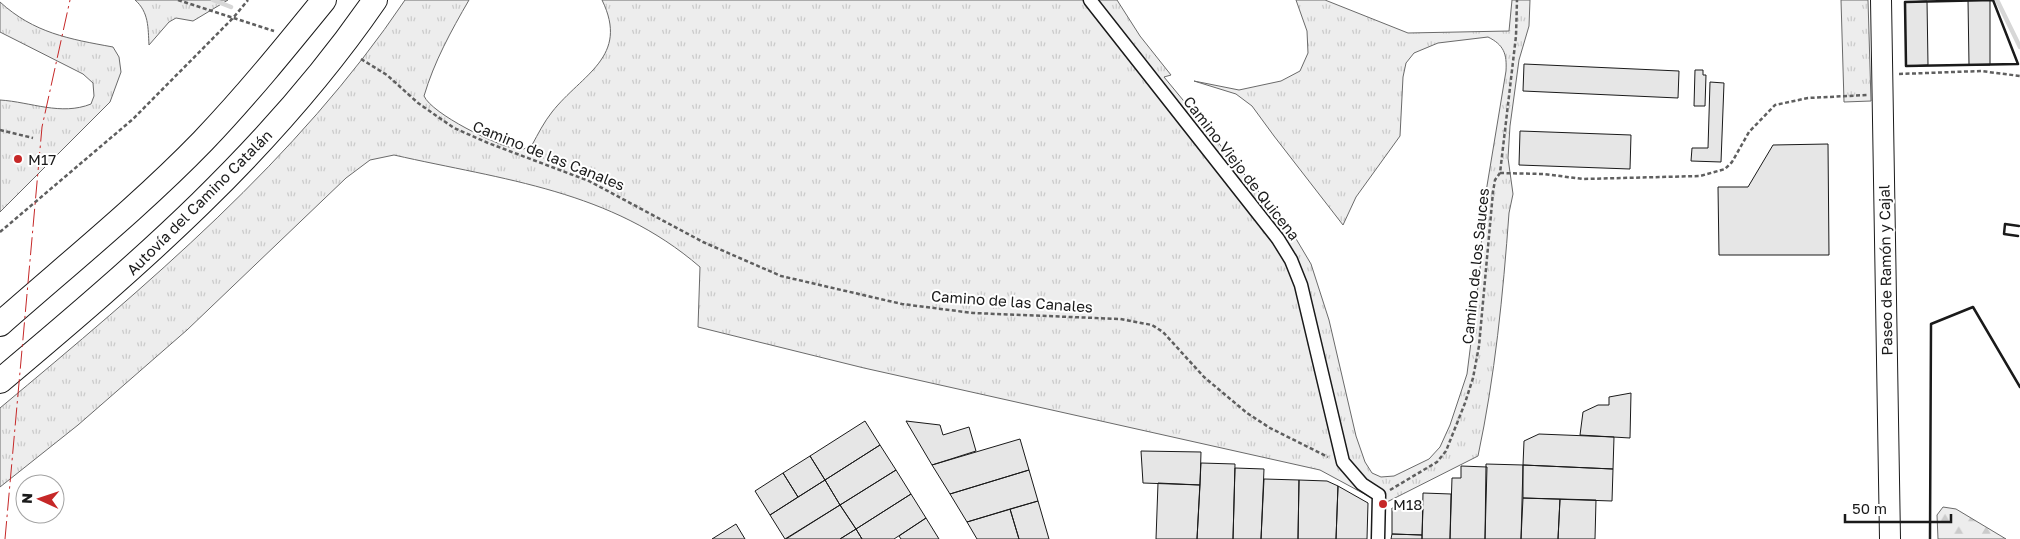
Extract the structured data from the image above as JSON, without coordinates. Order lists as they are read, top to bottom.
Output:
{
  "streets": {
    "highway": ["Autovía del Camino Catalán"],
    "main road": ["Paseo de Ramón y Cajal"],
    "street": ["Camino Viejo de Quicena"],
    "path": ["Camino de las Canales", "Camino de los Sauces"]
  },
  "crossings": [
    ["Camino de las Canales", "Camino Viejo de Quicena"],
    ["Camino Viejo de Quicena", "Camino de los Sauces"]
  ],
  "places": ["M17", "M18"],
  "scale_bar": "50 m",
  "north": "left"
}
